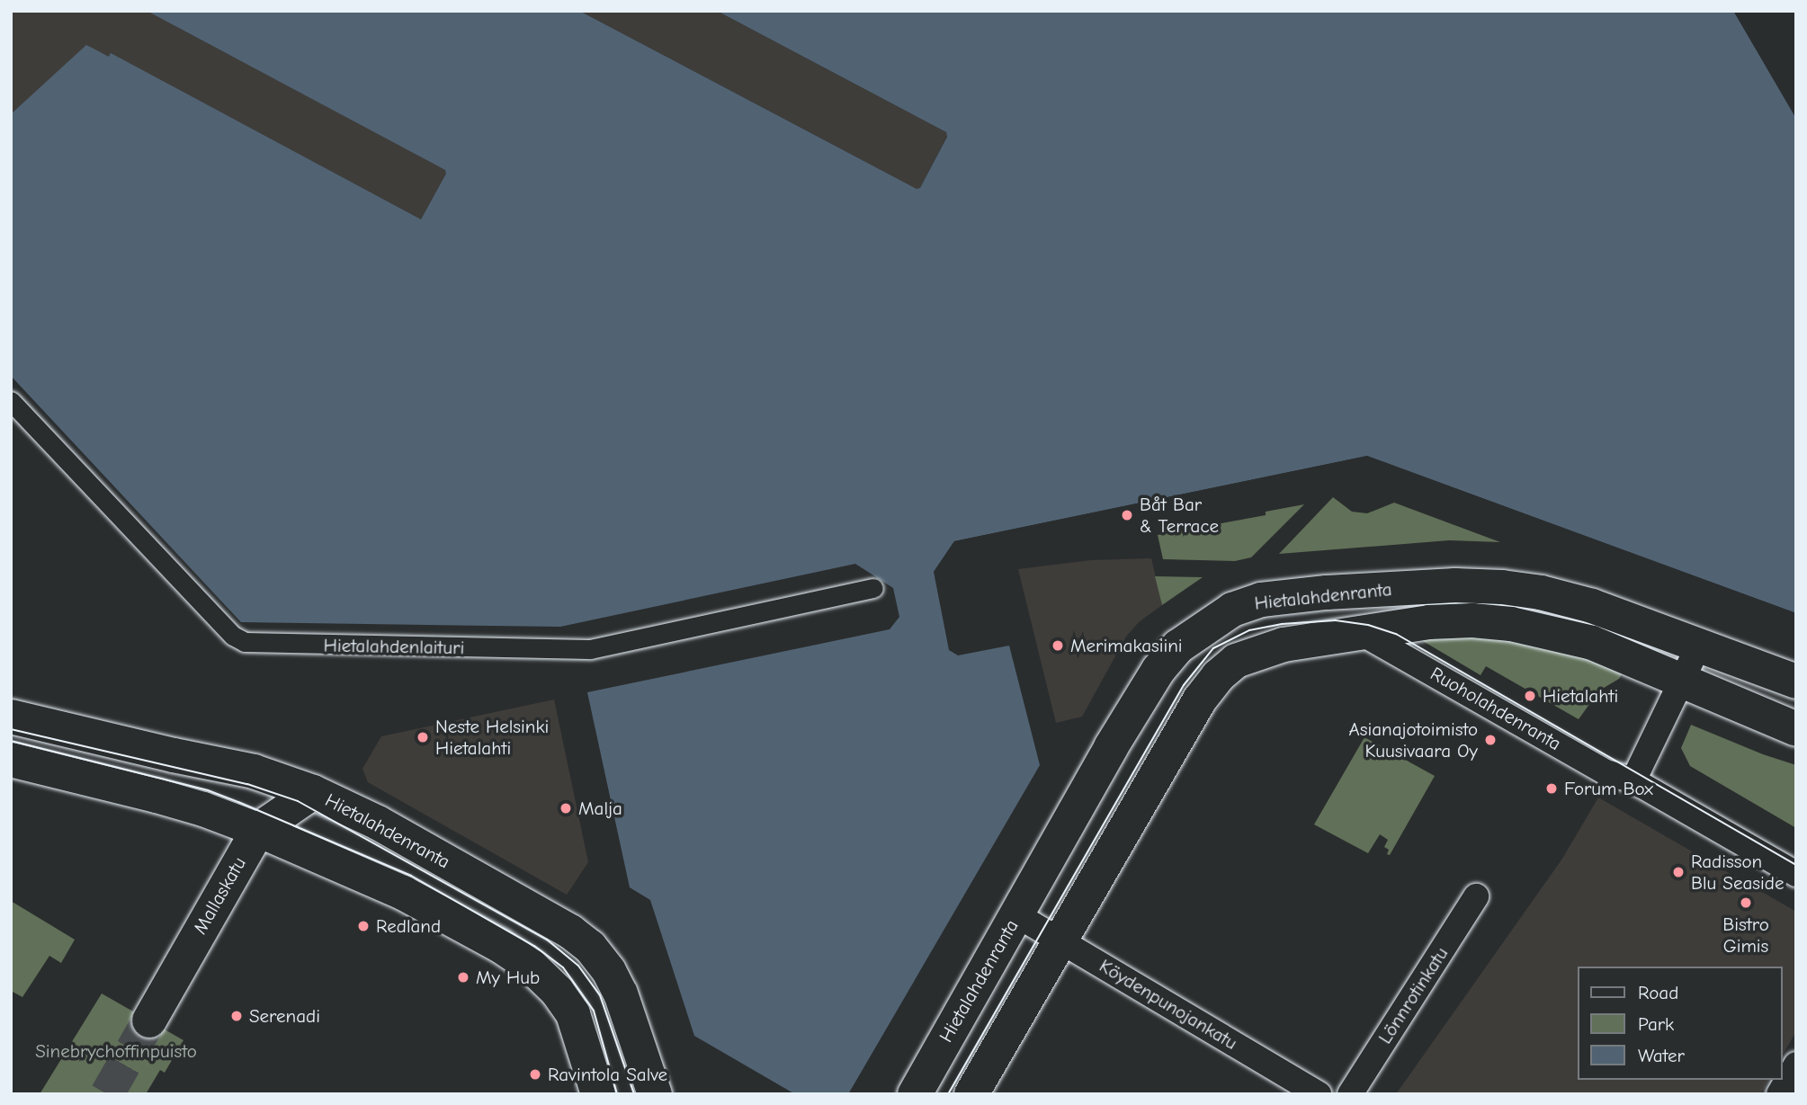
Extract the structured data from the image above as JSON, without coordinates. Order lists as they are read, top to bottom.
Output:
{
  "streets": {
    "main road": ["Hietalahdenranta", "Mallaskatu"],
    "street": [
      "Hietalahdenlaituri",
      "Ruoholahdenranta",
      "Lönnrotinkatu",
      "Köydenpunojankatu"
    ]
  },
  "crossings": [
    ["Hietalahdenranta", "Ruoholahdenranta"],
    ["Hietalahdenranta", "Mallaskatu"],
    ["Hietalahdenranta", "Köydenpunojankatu"]
  ],
  "parks": ["Sinebrychoffinpuisto"],
  "places": [
    "Båt Bar & Terrace",
    "Merimakasiini",
    "Hietalahti",
    "Neste Helsinki Hietalahti",
    "Asianajotoimisto Kuusivaara Oy",
    "Forum Box",
    "Malja",
    "Radisson Blu Seaside",
    "Bistro Gimis",
    "Redland",
    "My Hub",
    "Serenadi",
    "Ravintola Salve"
  ],
  "legend": ["Road", "Park", "Water"]
}
